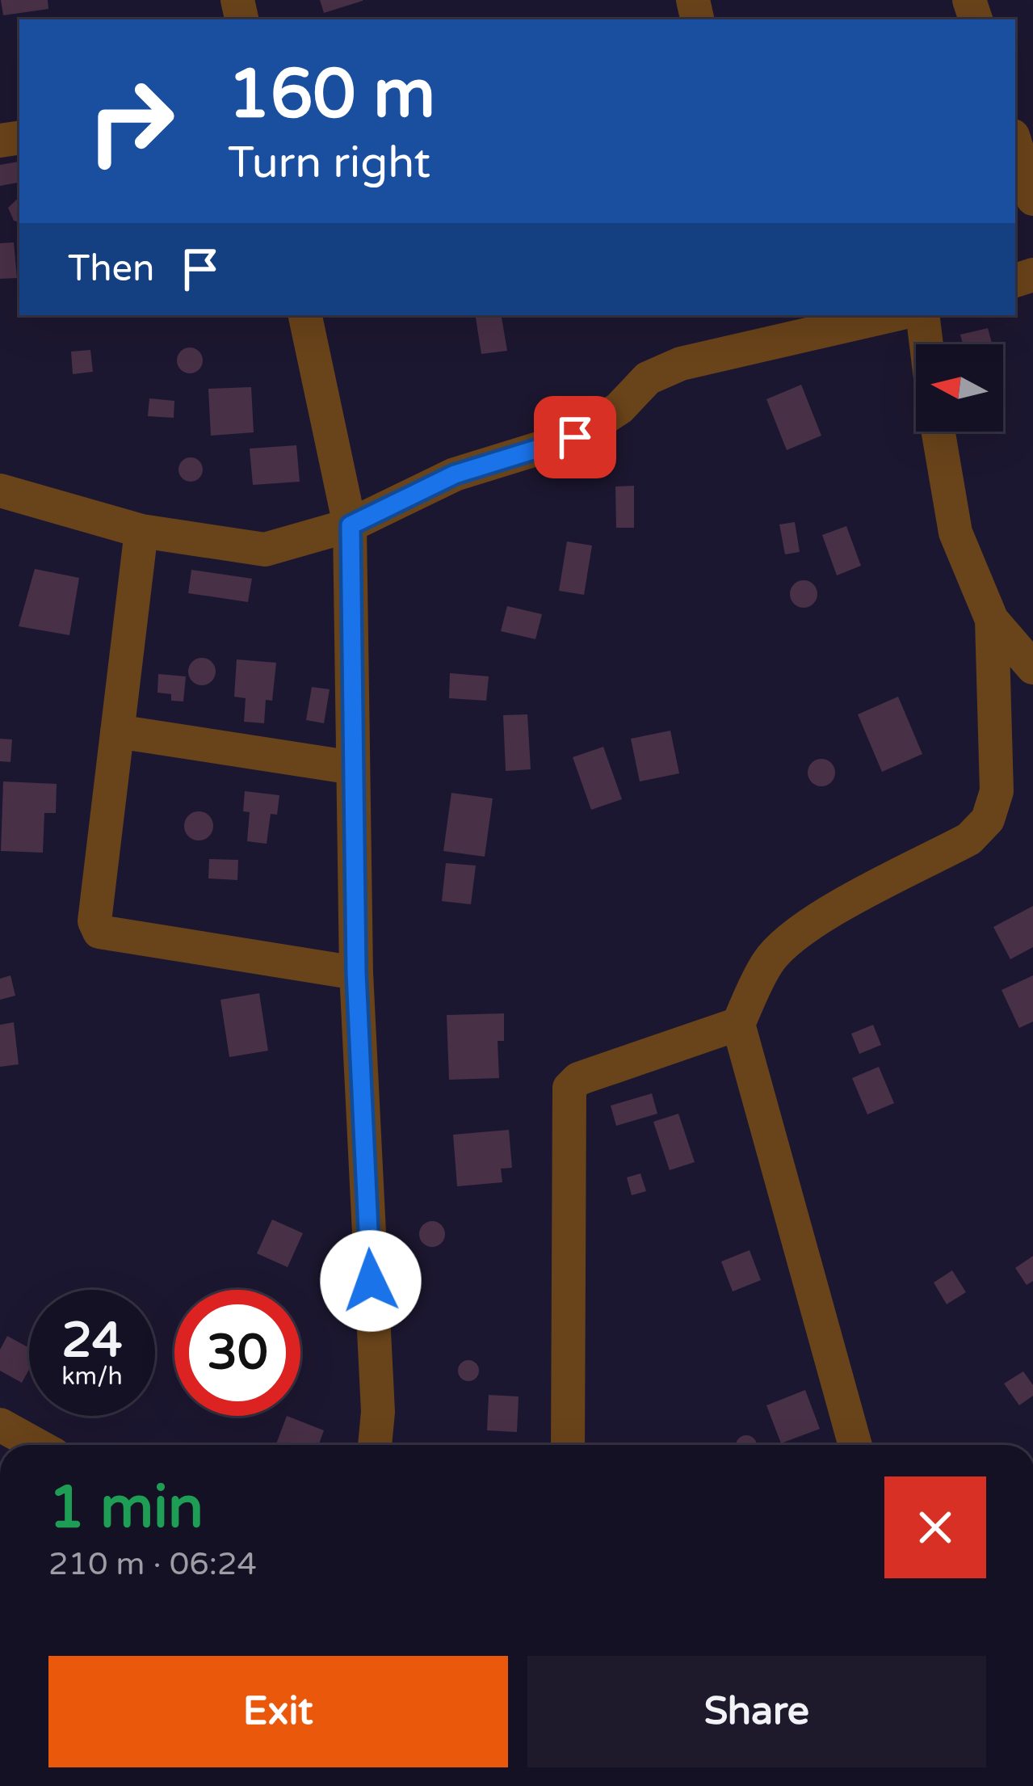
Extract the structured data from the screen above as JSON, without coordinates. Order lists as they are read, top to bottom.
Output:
{
  "north": "left",
  "page": {
    "turn": ["160 m", "Turn right"],
    "then": "Then",
    "speed": "24 km/h",
    "limit": "30",
    "heading": ["1 min", "210 m · 06:24"],
    "buttons": ["Exit", "Share"]
  }
}
